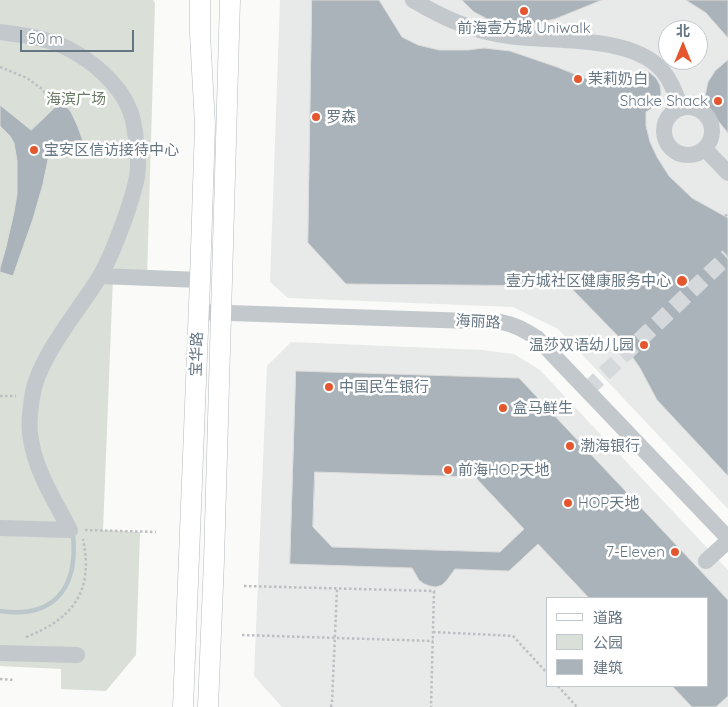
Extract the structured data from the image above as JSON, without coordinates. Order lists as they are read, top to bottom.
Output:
{
  "streets": {
    "main road": ["宝华路"],
    "street": ["海丽路"]
  },
  "crossings": [
    ["海丽路", "宝华路"]
  ],
  "parks": ["海滨广场"],
  "places": [
    "前海壹方城 Uniwalk",
    "茉莉奶白",
    "Shake Shack",
    "罗森",
    "宝安区信访接待中心",
    "壹方城社区健康服务中心",
    "温莎双语幼儿园",
    "中国民生银行",
    "盒马鲜生",
    "渤海银行",
    "前海HOP天地",
    "HOP天地",
    "7-Eleven"
  ],
  "legend": ["道路", "公园", "建筑"],
  "scale_bar": "50 m",
  "north": "top"
}
